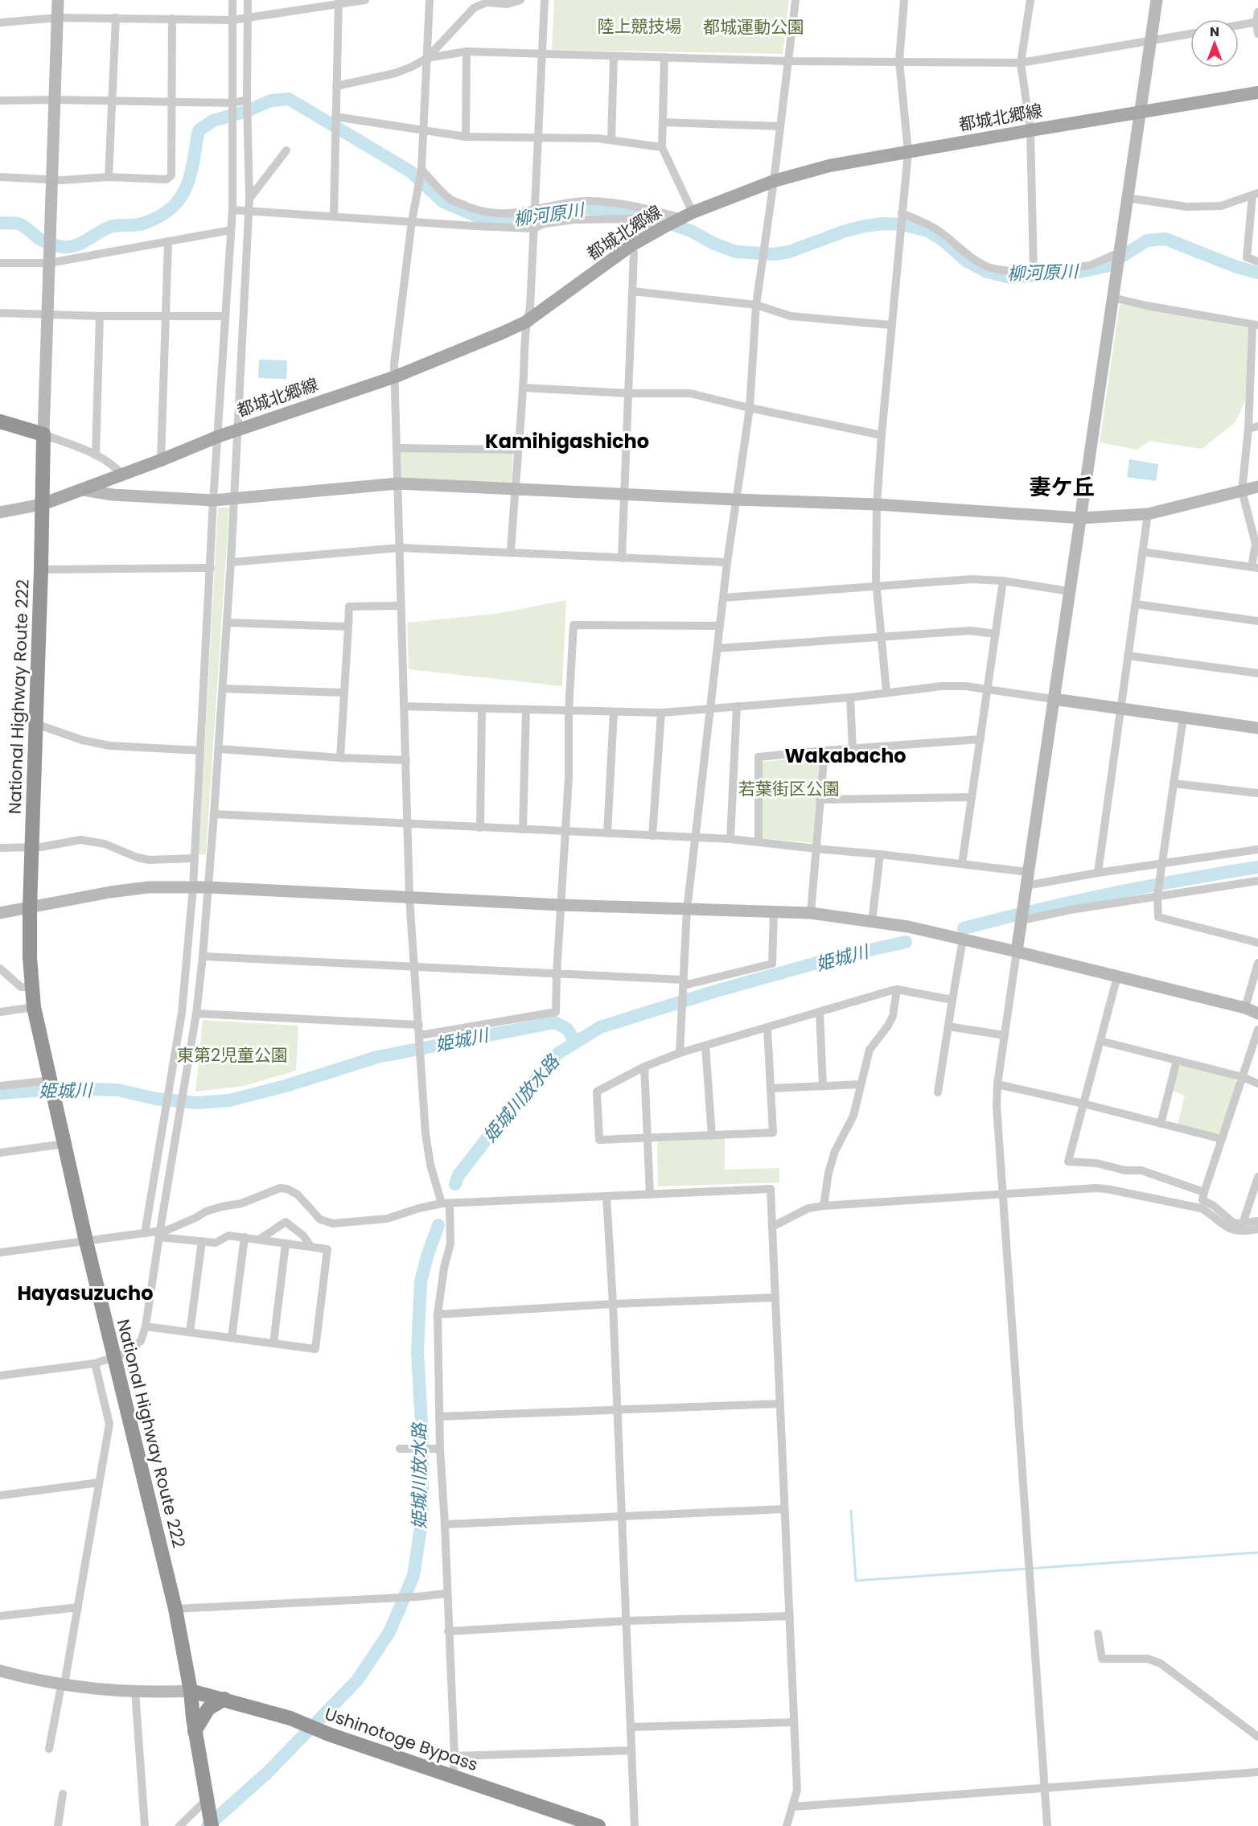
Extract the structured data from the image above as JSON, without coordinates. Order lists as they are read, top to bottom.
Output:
{
  "streets": {
    "highway": ["National Highway Route 222", "Ushinotoge Bypass"],
    "main road": ["都城北郷線"]
  },
  "crossings": [
    ["都城北郷線", "National Highway Route 222"],
    ["National Highway Route 222", "Ushinotoge Bypass"]
  ],
  "districts": [
    "Kamihigashicho",
    "妻ケ丘",
    "Wakabacho",
    "Hayasuzucho"
  ],
  "water": ["柳河原川", "姫城川", "姫城川放水路"],
  "parks": [
    "陸上競技場",
    "都城運動公園",
    "若葉街区公園",
    "東第2児童公園"
  ],
  "north": "top"
}
